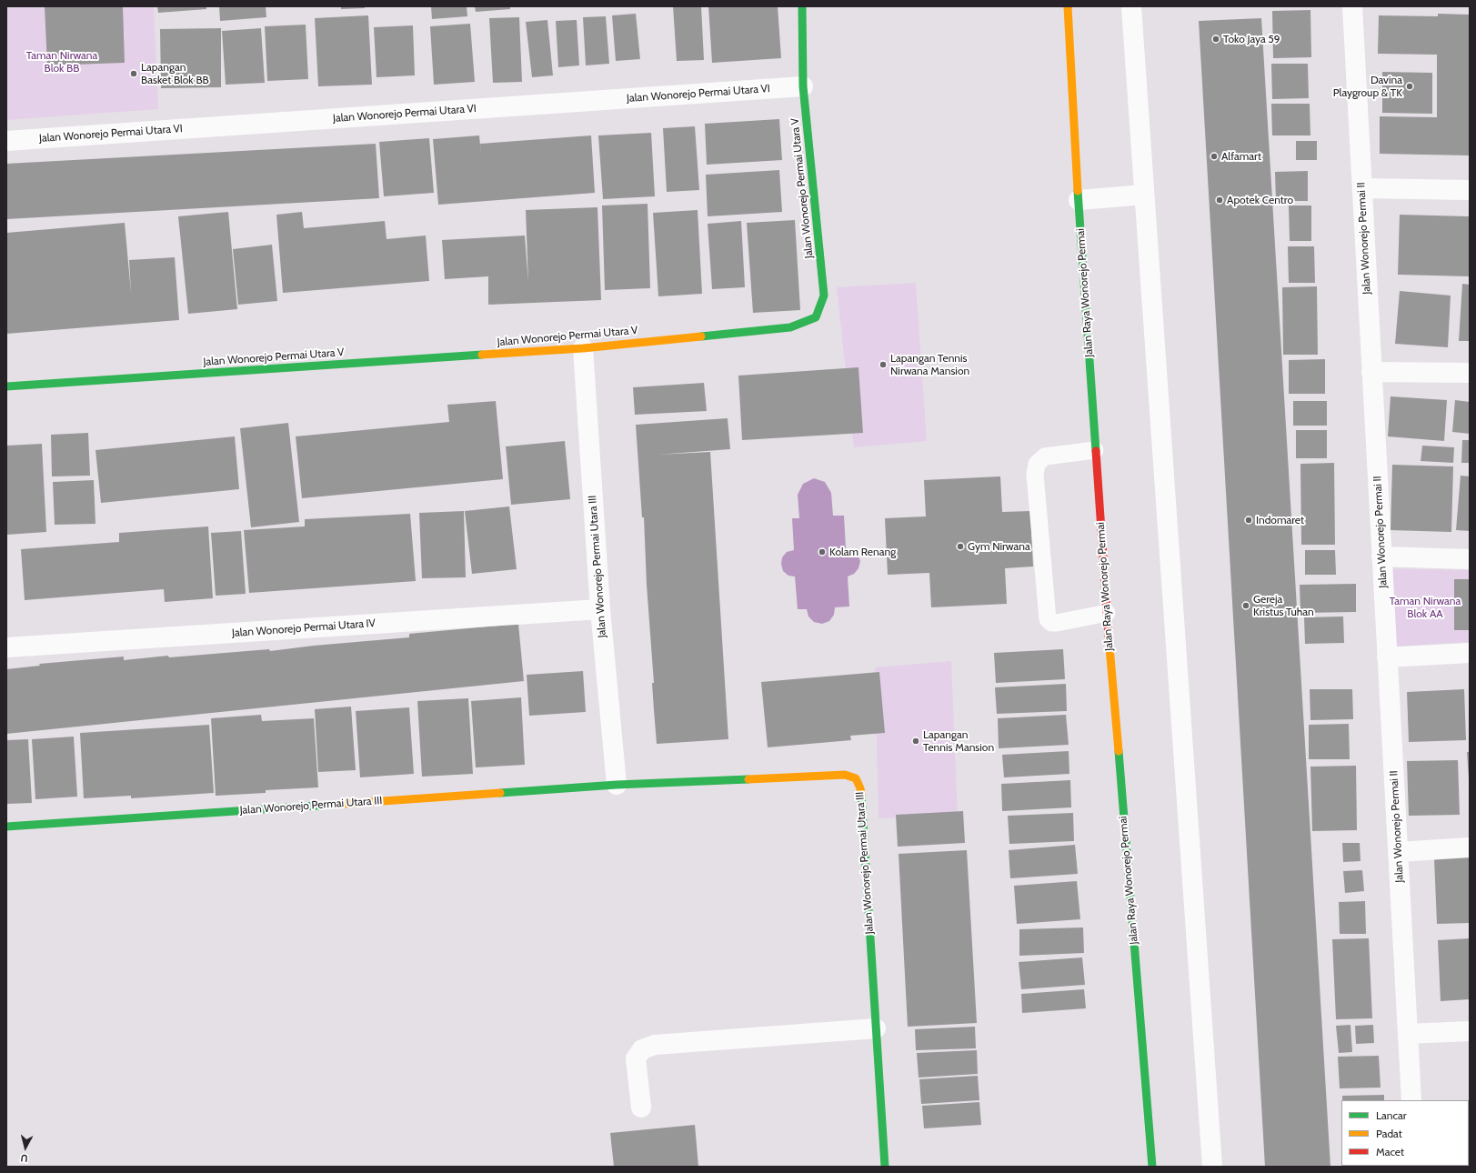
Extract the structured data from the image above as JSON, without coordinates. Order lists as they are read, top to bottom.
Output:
{
  "streets": {
    "street": [
      "Jalan Wonorejo Permai Utara VI",
      "Jalan Wonorejo Permai Utara V",
      "Jalan Wonorejo Permai II",
      "Jalan Raya Wonorejo Permai",
      "Jalan Wonorejo Permai Utara III",
      "Jalan Wonorejo Permai Utara IV"
    ]
  },
  "crossings": [
    ["Jalan Wonorejo Permai Utara VI", "Jalan Wonorejo Permai Utara V"],
    ["Jalan Wonorejo Permai Utara V", "Jalan Wonorejo Permai Utara III"],
    ["Jalan Wonorejo Permai Utara III", "Jalan Wonorejo Permai Utara IV"]
  ],
  "parks": ["Taman Nirwana Blok BB", "Taman Nirwana Blok AA"],
  "places": [
    "Toko Jaya 59",
    "Lapangan Basket Blok BB",
    "Davina Playgroup & TK",
    "Alfamart",
    "Apotek Centro",
    "Lapangan Tennis Nirwana Mansion",
    "Indomaret",
    "Gym Nirwana",
    "Kolam Renang",
    "Gereja Kristus Tuhan",
    "Lapangan Tennis Mansion"
  ],
  "legend": ["Lancar", "Padat", "Macet"],
  "north": "bottom"
}
